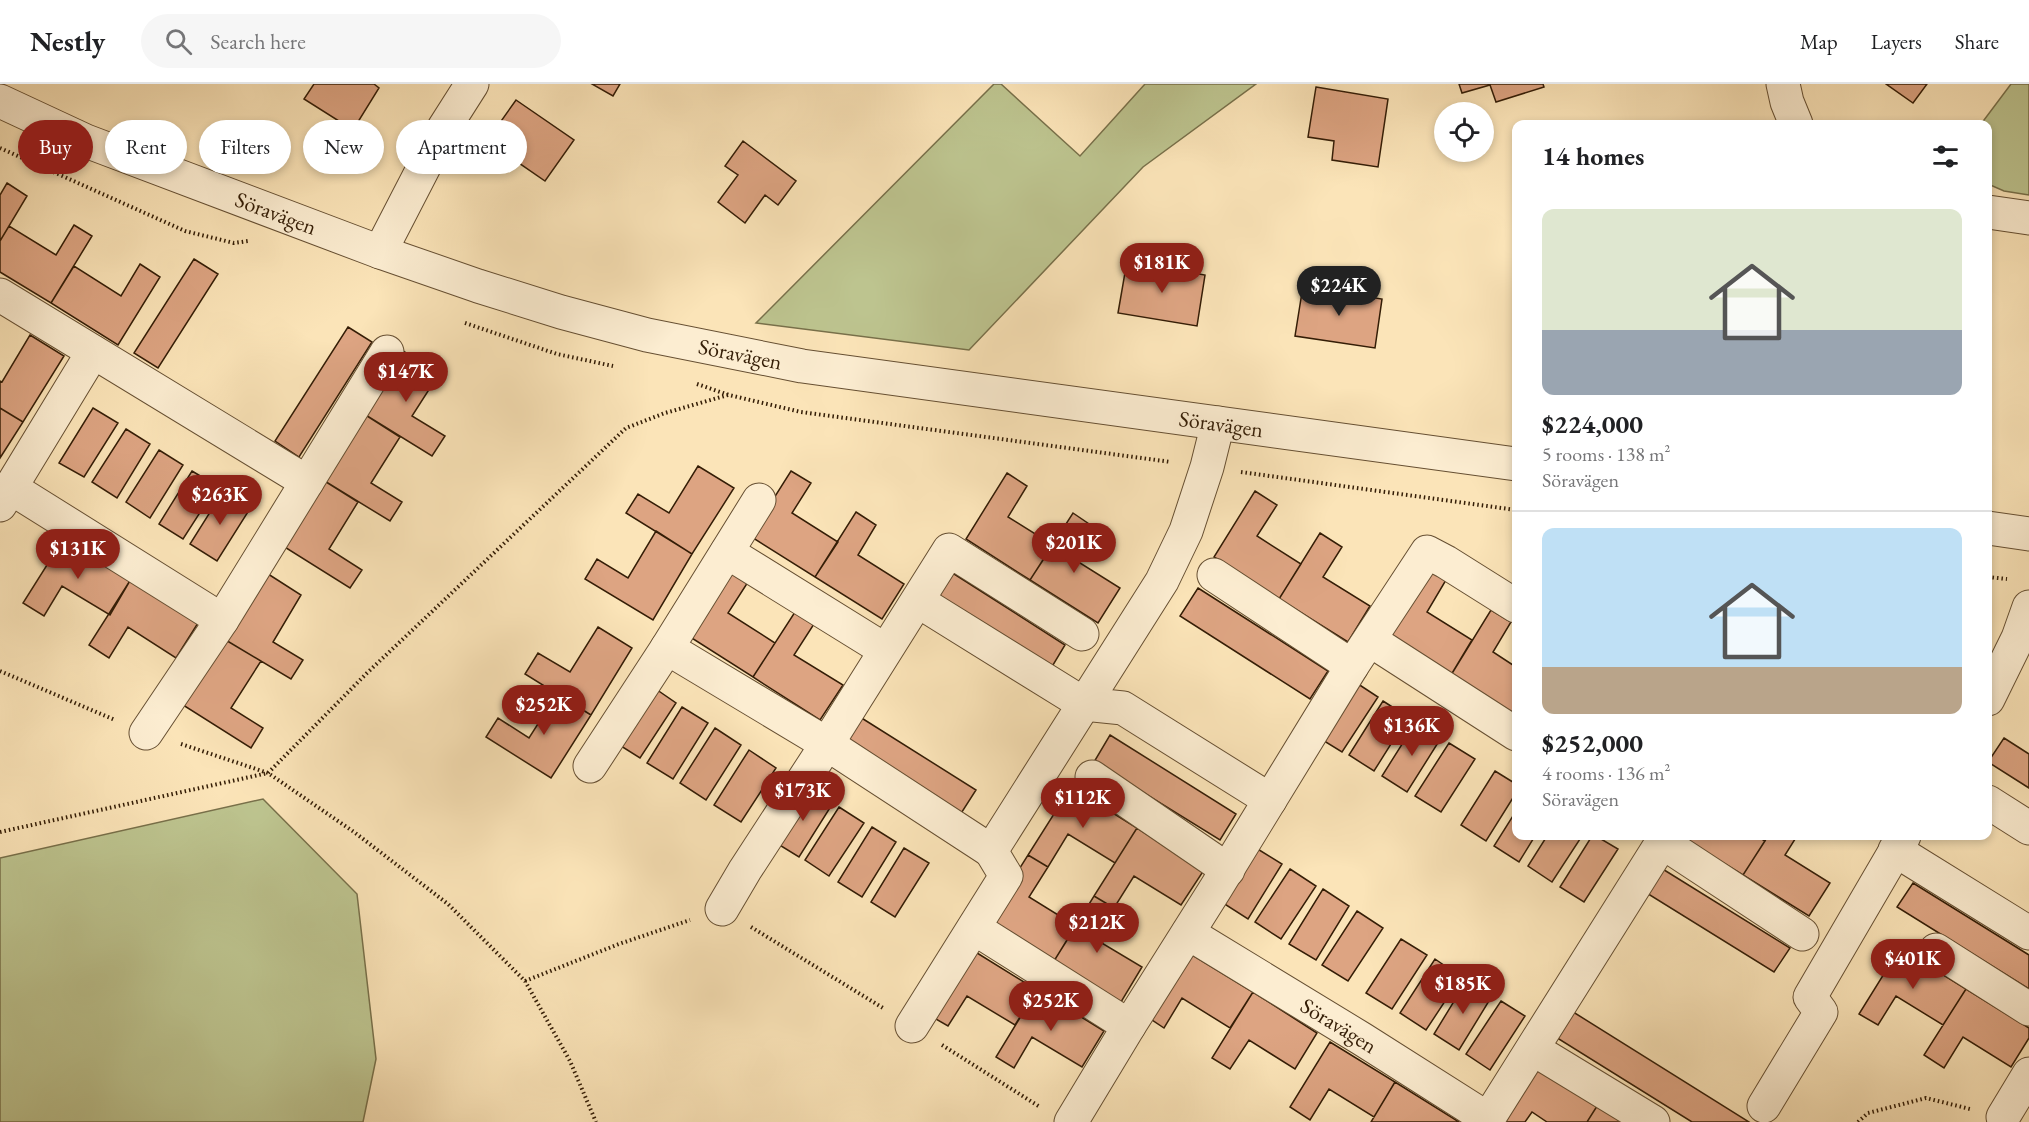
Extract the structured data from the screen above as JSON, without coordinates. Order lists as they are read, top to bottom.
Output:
{
  "streets": {
    "street": ["Söravägen"]
  },
  "page": {
    "header": "Nestly",
    "search": "Search here",
    "nav": ["Map", "Layers", "Share"],
    "chip": [
      "Buy",
      "Rent",
      "Filters",
      "New",
      "Apartment"
    ],
    "heading": "14 homes",
    "list": [
      {
        "name": "$224,000",
        "note": "5 rooms · 138 m² · Söravägen"
      },
      {
        "name": "$252,000",
        "note": "4 rooms · 136 m² · Söravägen"
      }
    ],
    "price": [
      "$181K",
      "$224K",
      "$147K",
      "$263K",
      "$201K",
      "$131K",
      "$252K",
      "$136K",
      "$173K",
      "$112K",
      "$212K",
      "$401K",
      "$185K",
      "$252K"
    ]
  }
}
